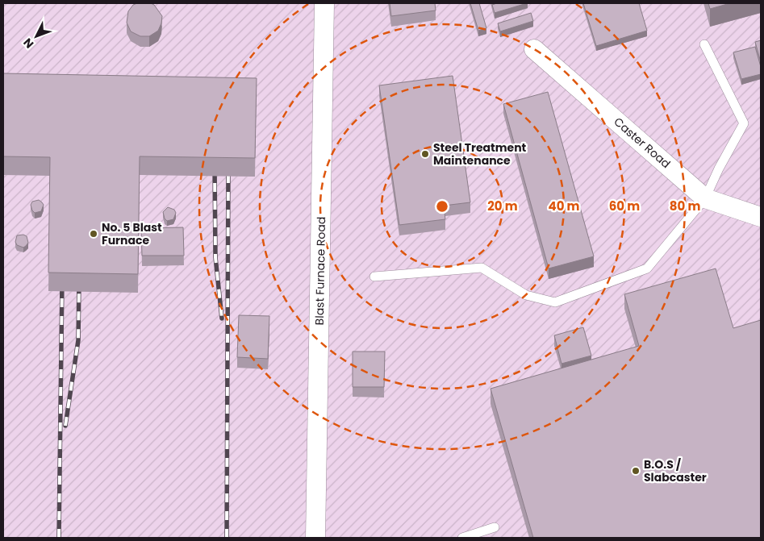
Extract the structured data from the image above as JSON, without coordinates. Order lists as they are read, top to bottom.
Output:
{
  "streets": {
    "street": ["Caster Road", "Blast Furnace Road"]
  },
  "places": ["Steel Treatment Maintenance", "No. 5 Blast Furnace", "B.O.S / Slabcaster"],
  "north": "bottom left",
  "rings": [
    "20 m",
    "40 m",
    "60 m",
    "80 m"
  ]
}
